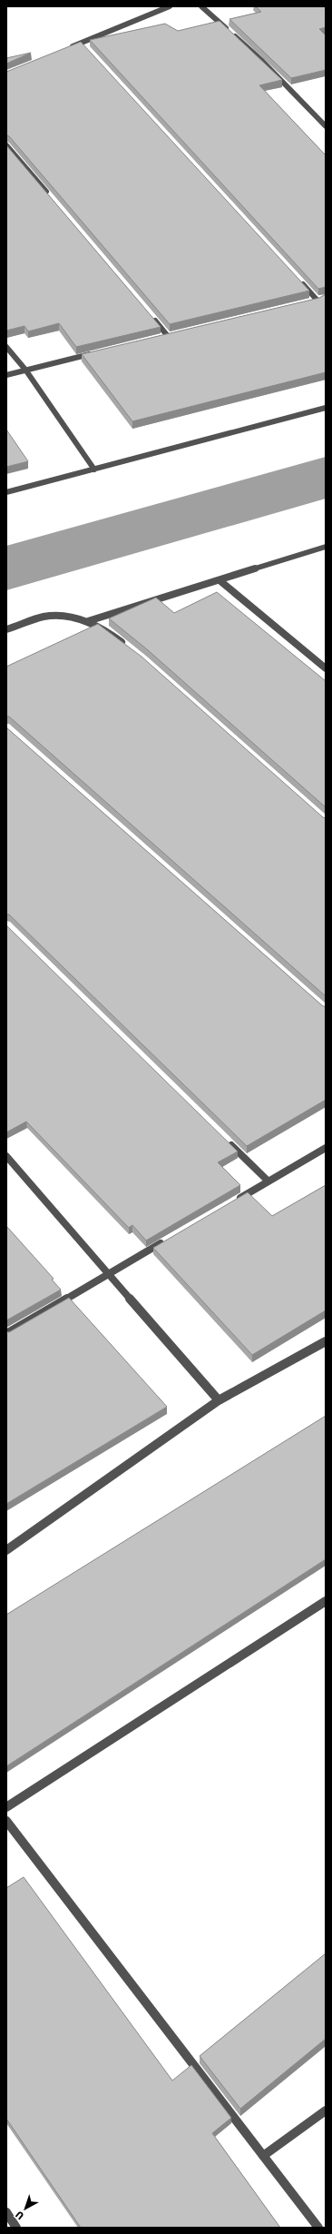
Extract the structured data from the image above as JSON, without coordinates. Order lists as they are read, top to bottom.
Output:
{
  "north": "bottom left"
}
